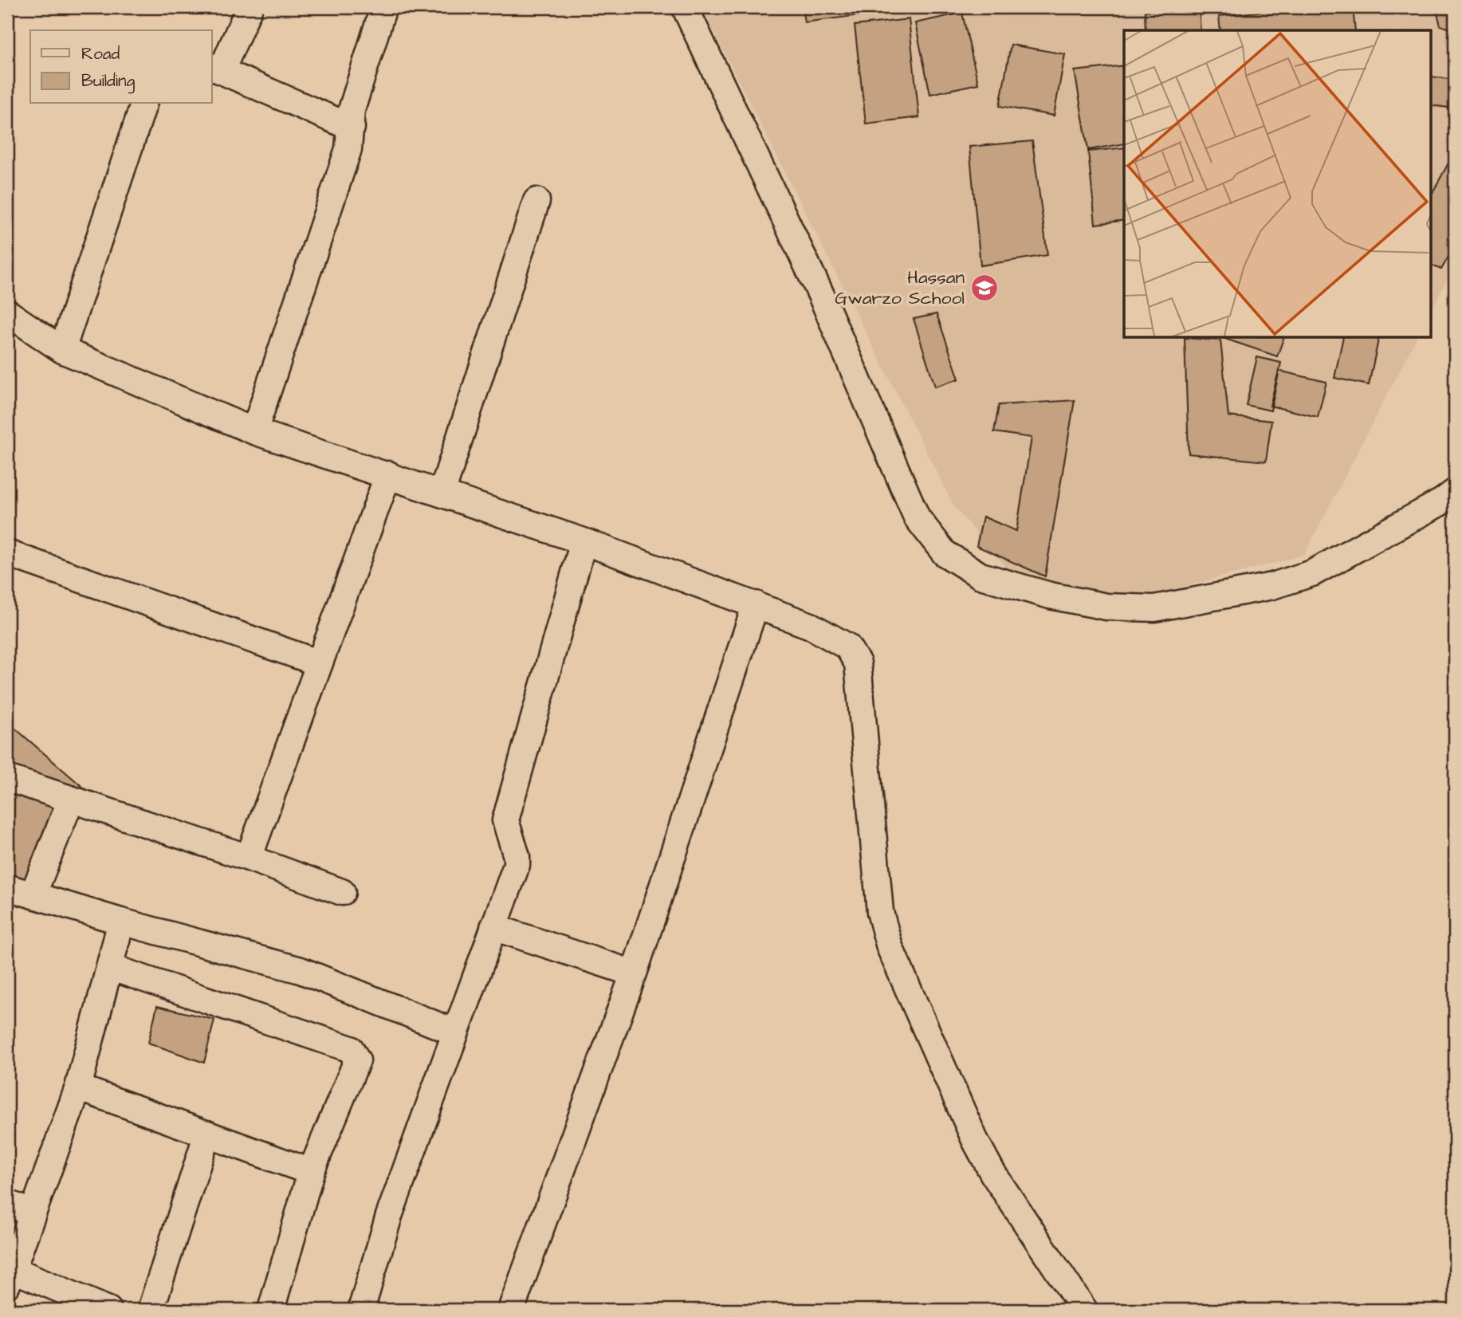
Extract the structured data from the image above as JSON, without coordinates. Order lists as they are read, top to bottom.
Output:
{
  "places": {
    "school or university": ["Hassan Gwarzo School"]
  },
  "legend": ["Road", "Building"]
}
